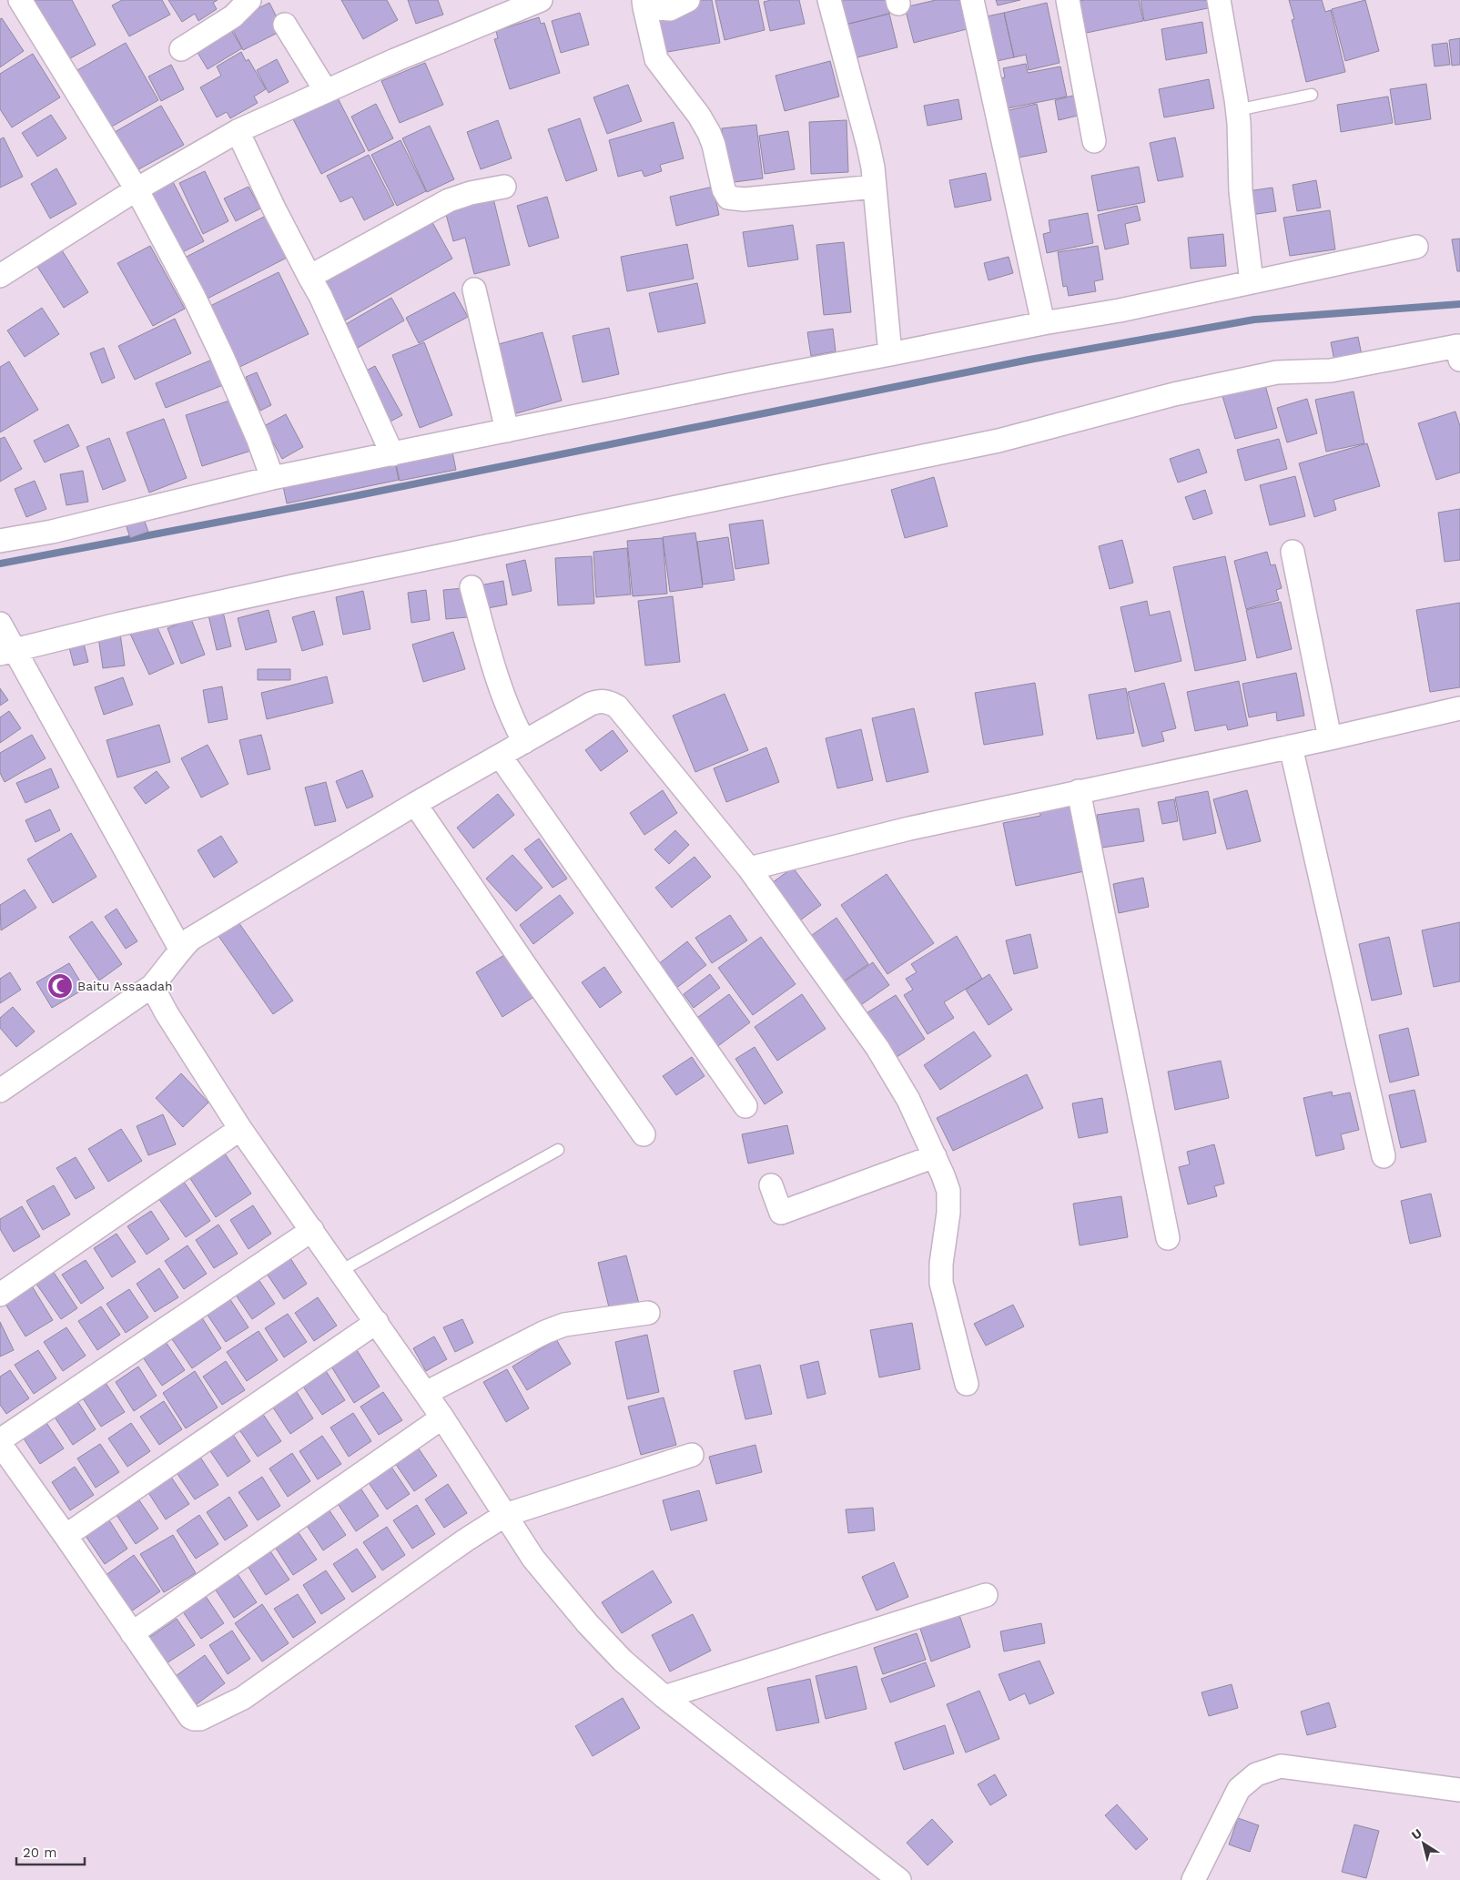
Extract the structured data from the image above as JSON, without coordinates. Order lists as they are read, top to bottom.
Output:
{
  "places": {
    "mosque": ["Baitu Assaadah"]
  },
  "scale_bar": "20 m",
  "north": "top left"
}
